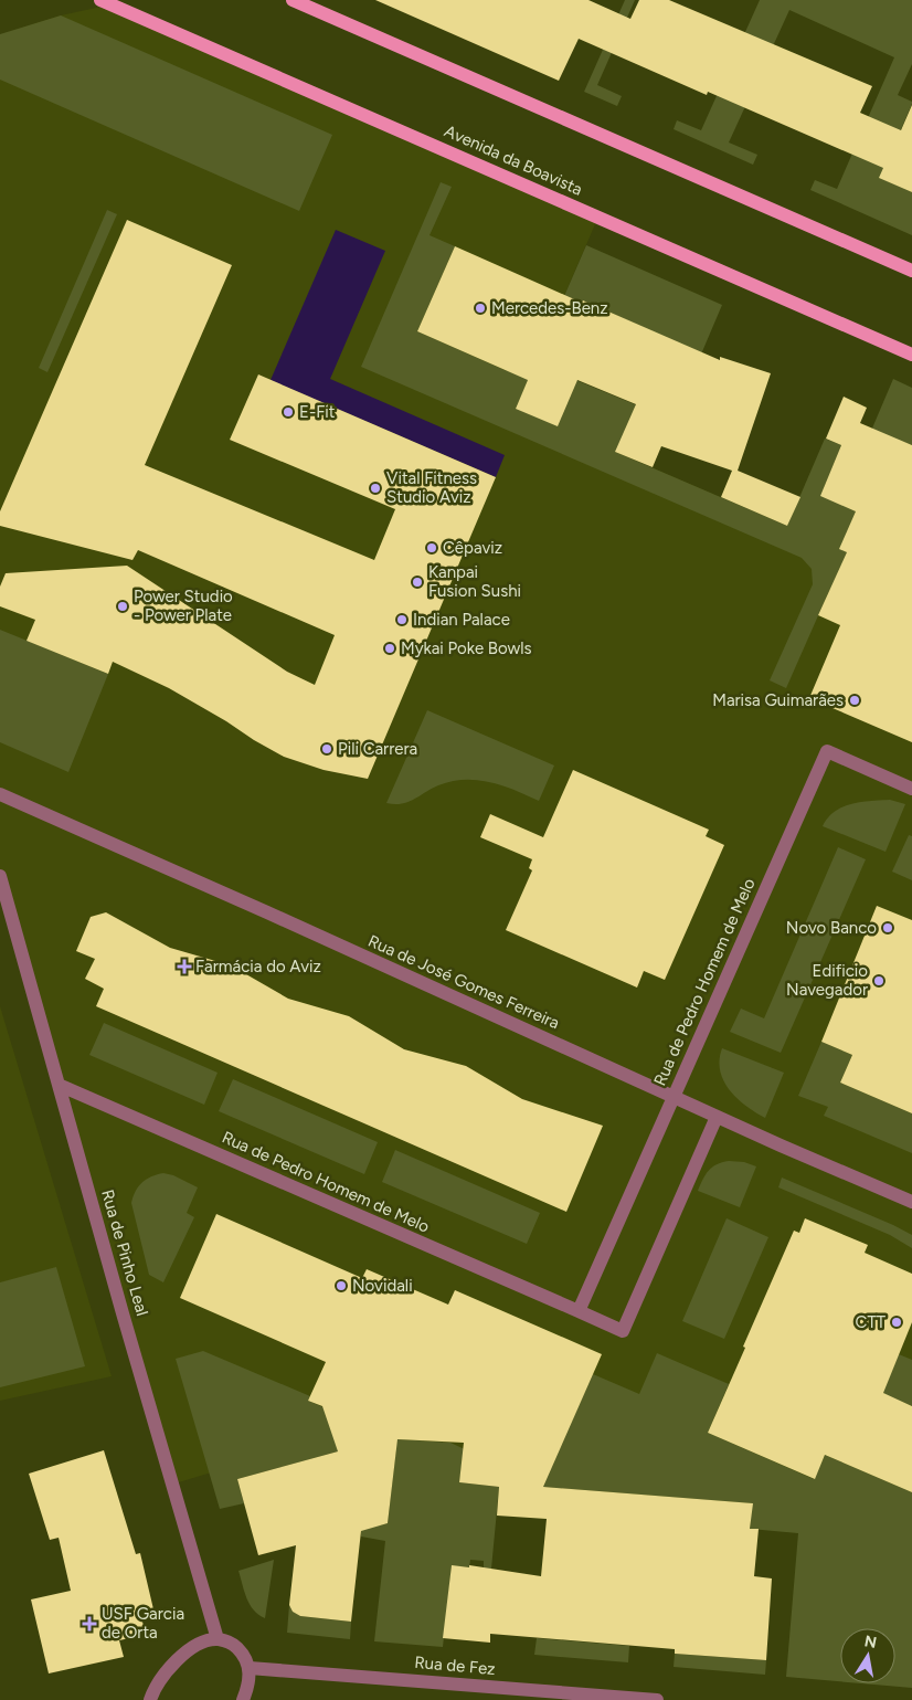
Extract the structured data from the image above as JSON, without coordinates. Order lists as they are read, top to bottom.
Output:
{
  "streets": {
    "main road": ["Avenida da Boavista"],
    "street": [
      "Rua de José Gomes Ferreira",
      "Rua de Pedro Homem de Melo",
      "Rua de Pinho Leal",
      "Rua de Fez"
    ]
  },
  "crossings": [
    ["Rua de José Gomes Ferreira", "Rua de Pedro Homem de Melo"],
    ["Rua de Pedro Homem de Melo", "Rua de Pinho Leal"]
  ],
  "places": {
    "other": [
      "Mercedes-Benz",
      "E-Fit",
      "Vital Fitness Studio Aviz",
      "Cêpaviz",
      "Kanpai Fusion Sushi",
      "Power Studio - Power Plate",
      "Indian Palace",
      "Mykai Poke Bowls",
      "Marisa Guimarães",
      "Pili Carrera",
      "Novo Banco",
      "Edificio Navegador",
      "Novidali",
      "CTT"
    ],
    "health": ["Farmácia do Aviz", "USF Garcia de Orta"]
  },
  "north": "top"
}
